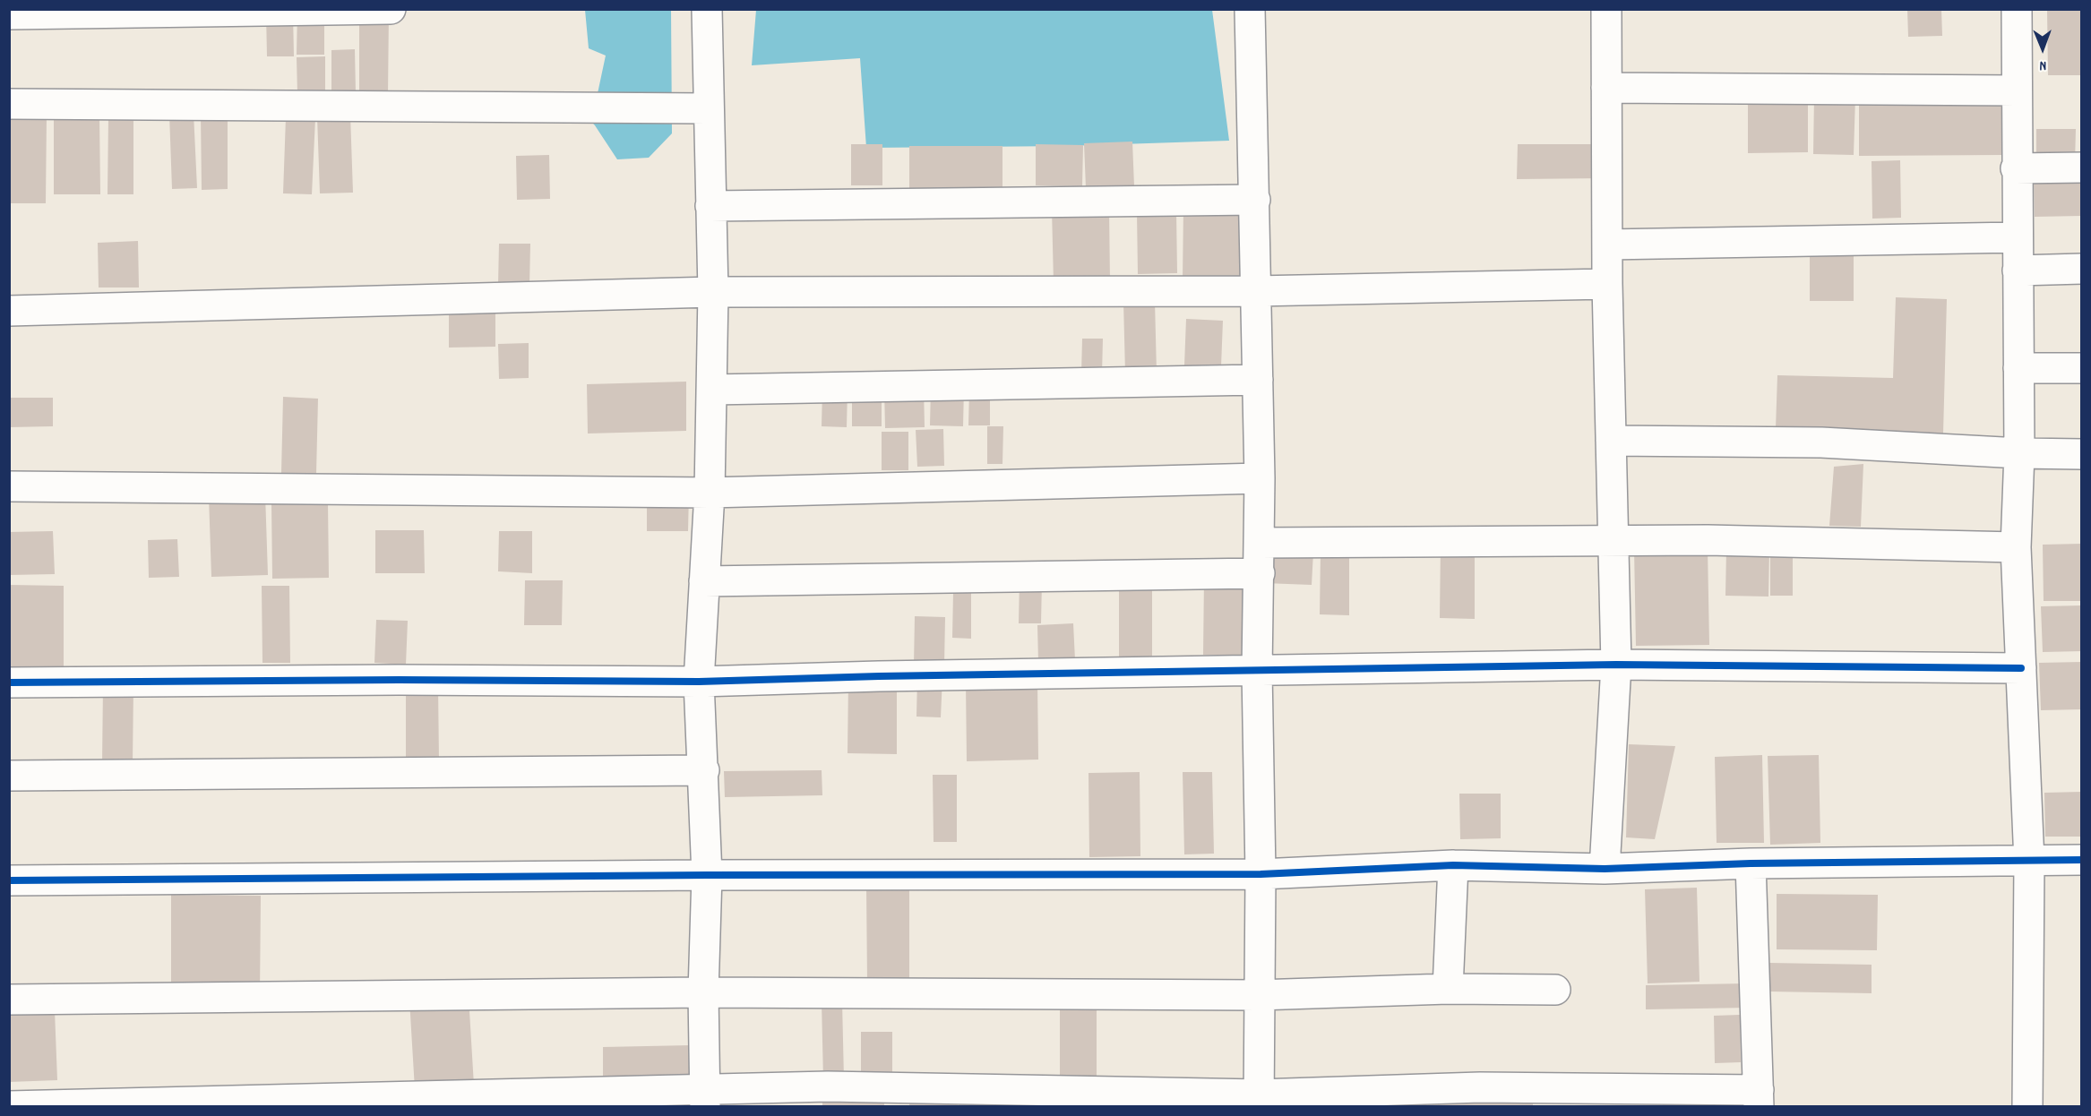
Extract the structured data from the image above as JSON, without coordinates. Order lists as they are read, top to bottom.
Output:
{
  "north": "bottom"
}
